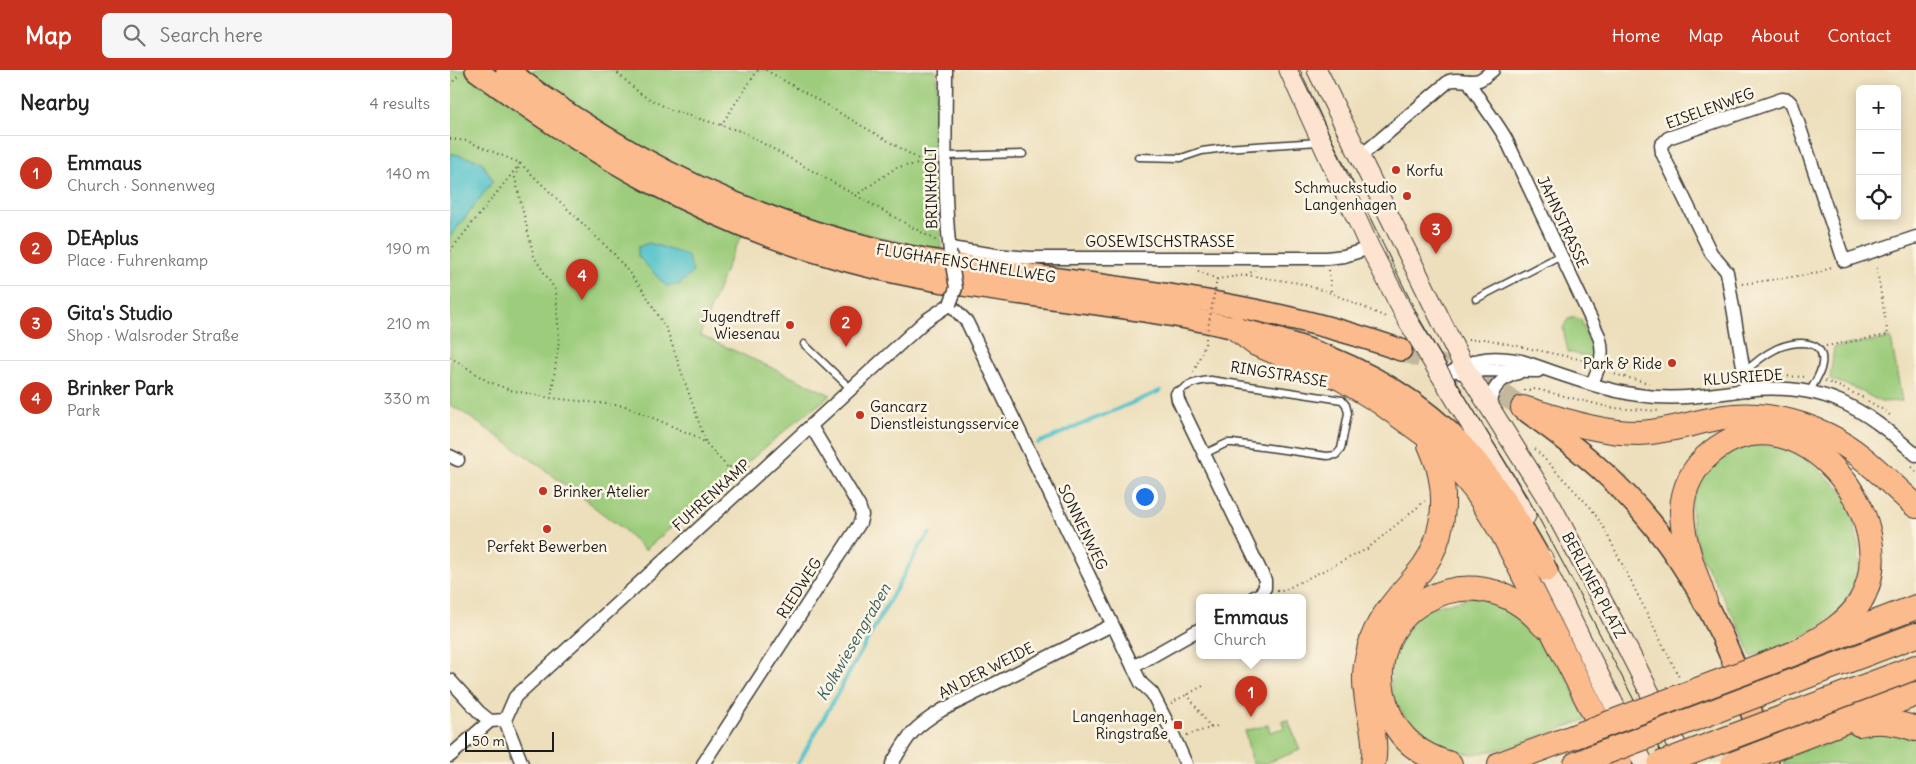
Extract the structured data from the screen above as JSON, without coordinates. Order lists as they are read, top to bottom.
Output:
{
  "streets": {
    "highway": ["FLUGHAFENSCHNELLWEG"],
    "main road": ["BERLINER PLATZ"],
    "street": [
      "EISELENWEG",
      "BRINKHOLT",
      "JAHNSTRASSE",
      "GOSEWISCHSTRASSE",
      "RINGSTRASSE",
      "KLUSRIEDE",
      "FUHRENKAMP",
      "SONNENWEG",
      "RIEDWEG",
      "AN DER WEIDE"
    ]
  },
  "crossings": [
    ["EISELENWEG", "KLUSRIEDE"],
    ["BRINKHOLT", "GOSEWISCHSTRASSE"],
    ["BRINKHOLT", "FUHRENKAMP"],
    ["BRINKHOLT", "SONNENWEG"],
    ["JAHNSTRASSE", "KLUSRIEDE"],
    ["KLUSRIEDE", "BERLINER PLATZ"],
    ["FUHRENKAMP", "SONNENWEG"],
    ["FUHRENKAMP", "RIEDWEG"],
    ["SONNENWEG", "AN DER WEIDE"]
  ],
  "water": ["Kolkwiesengraben"],
  "places": {
    "other": [
      "Korfu",
      "Schmuckstudio Langenhagen",
      "Jugendtreff Wiesenau",
      "Park & Ride",
      "Gancarz Dienstleistungsservice",
      "Brinker Atelier",
      "Perfekt Bewerben"
    ],
    "transit": ["Langenhagen, Ringstraße"]
  },
  "scale_bar": "50 m",
  "page": {
    "header": "Map",
    "search": "Search here",
    "nav": [
      "Home",
      "Map",
      "About",
      "Contact"
    ],
    "heading": ["Nearby", "4 results"],
    "map_buttons": ["+", "−"],
    "list": [
      {
        "mark": "1",
        "name": "Emmaus",
        "note": "Church · Sonnenweg",
        "value": "140 m"
      },
      {
        "mark": "2",
        "name": "DEAplus",
        "note": "Place · Fuhrenkamp",
        "value": "190 m"
      },
      {
        "mark": "3",
        "name": "Gita's Studio",
        "note": "Shop · Walsroder Straße",
        "value": "210 m"
      },
      {
        "mark": "4",
        "name": "Brinker Park",
        "note": "Park",
        "value": "330 m"
      }
    ],
    "pins": [
      "3",
      "4",
      "2",
      "1"
    ],
    "popup": ["Emmaus", "Church"],
    "scale": "50 m"
  }
}
